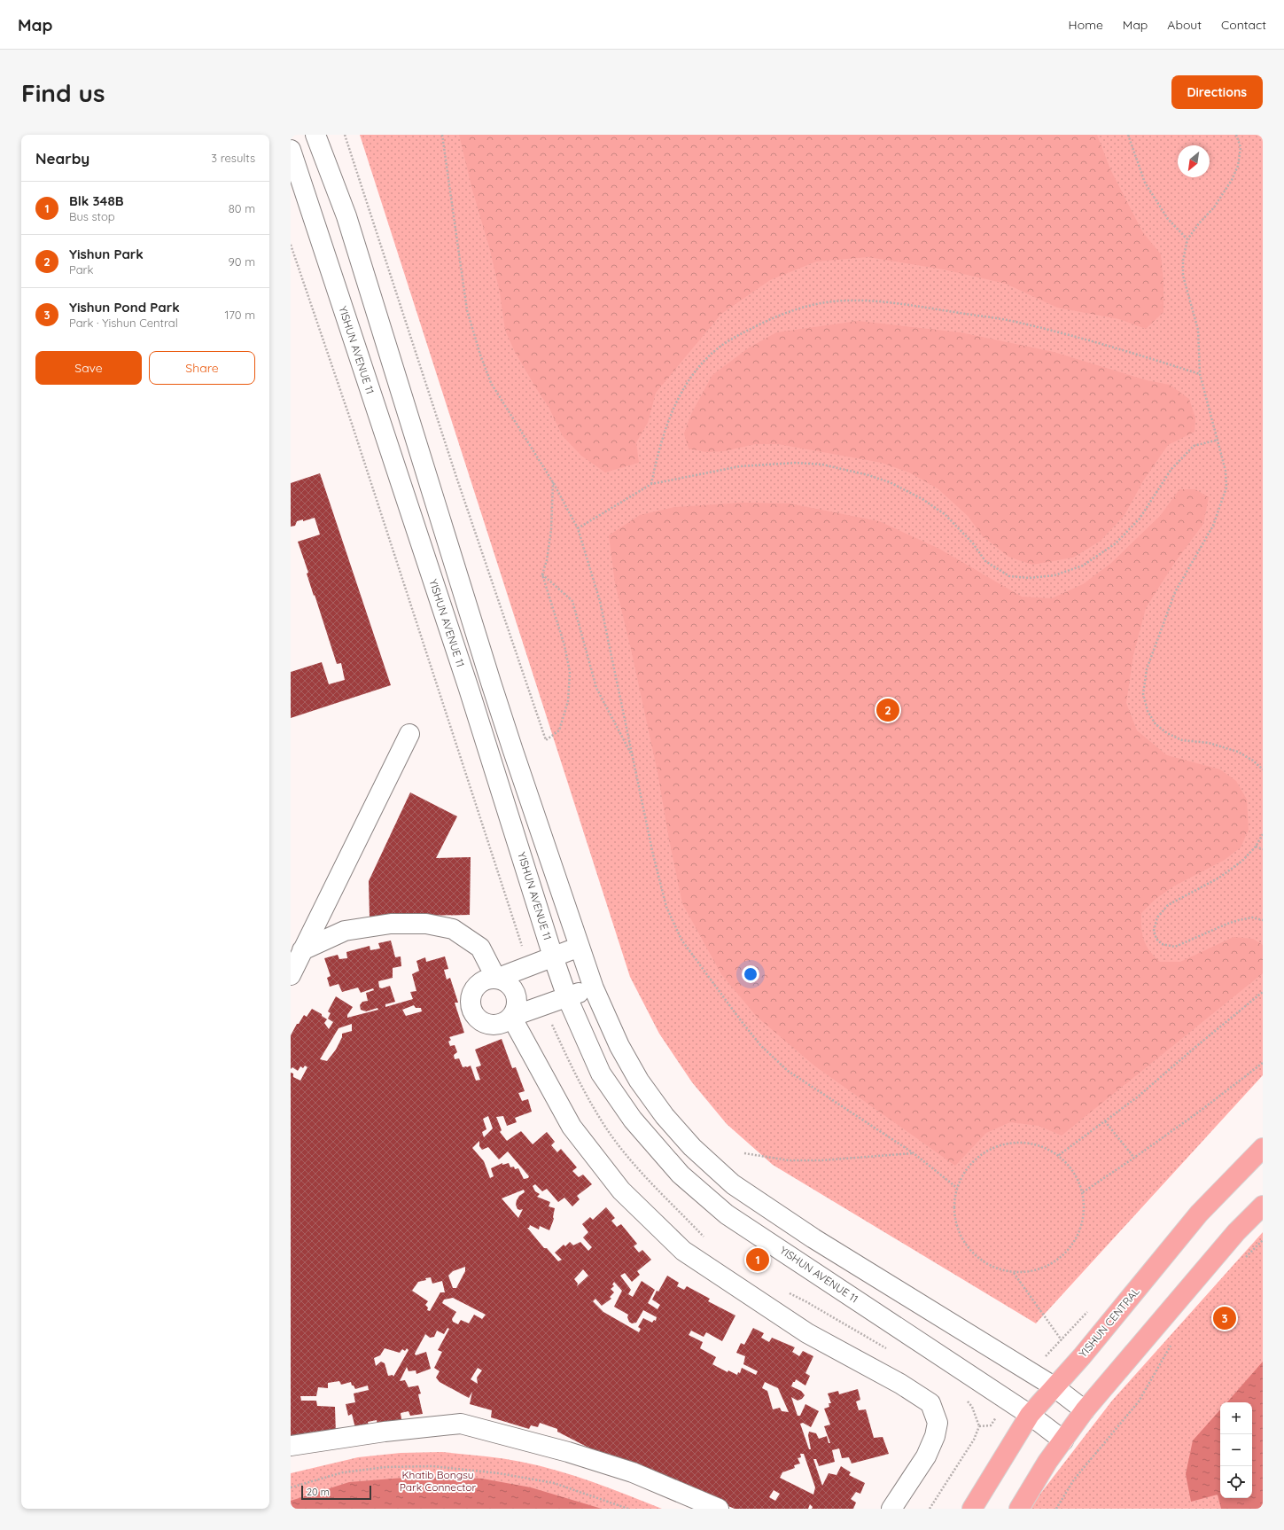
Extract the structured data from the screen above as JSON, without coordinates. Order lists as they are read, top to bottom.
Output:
{
  "streets": {
    "main road": ["YISHUN CENTRAL"],
    "street": ["YISHUN AVENUE 11"]
  },
  "crossings": [
    ["YISHUN AVENUE 11", "YISHUN CENTRAL"]
  ],
  "parks": ["Khatib Bongsu Park Connector"],
  "scale_bar": "20 m",
  "north": "bottom left",
  "page": {
    "header": "Map",
    "nav": [
      "Home",
      "Map",
      "About",
      "Contact"
    ],
    "buttons": [
      "Directions",
      ["Save", "Share"]
    ],
    "title": "Find us",
    "heading": ["Nearby", "3 results"],
    "list": [
      {
        "mark": "1",
        "name": "Blk 348B",
        "note": "Bus stop",
        "value": "80 m"
      },
      {
        "mark": "2",
        "name": "Yishun Park",
        "note": "Park",
        "value": "90 m"
      },
      {
        "mark": "3",
        "name": "Yishun Pond Park",
        "note": "Park · Yishun Central",
        "value": "170 m"
      }
    ],
    "pins": ["2", "1", "3"],
    "map_buttons": ["+", "−"],
    "scale": "20 m"
  }
}
